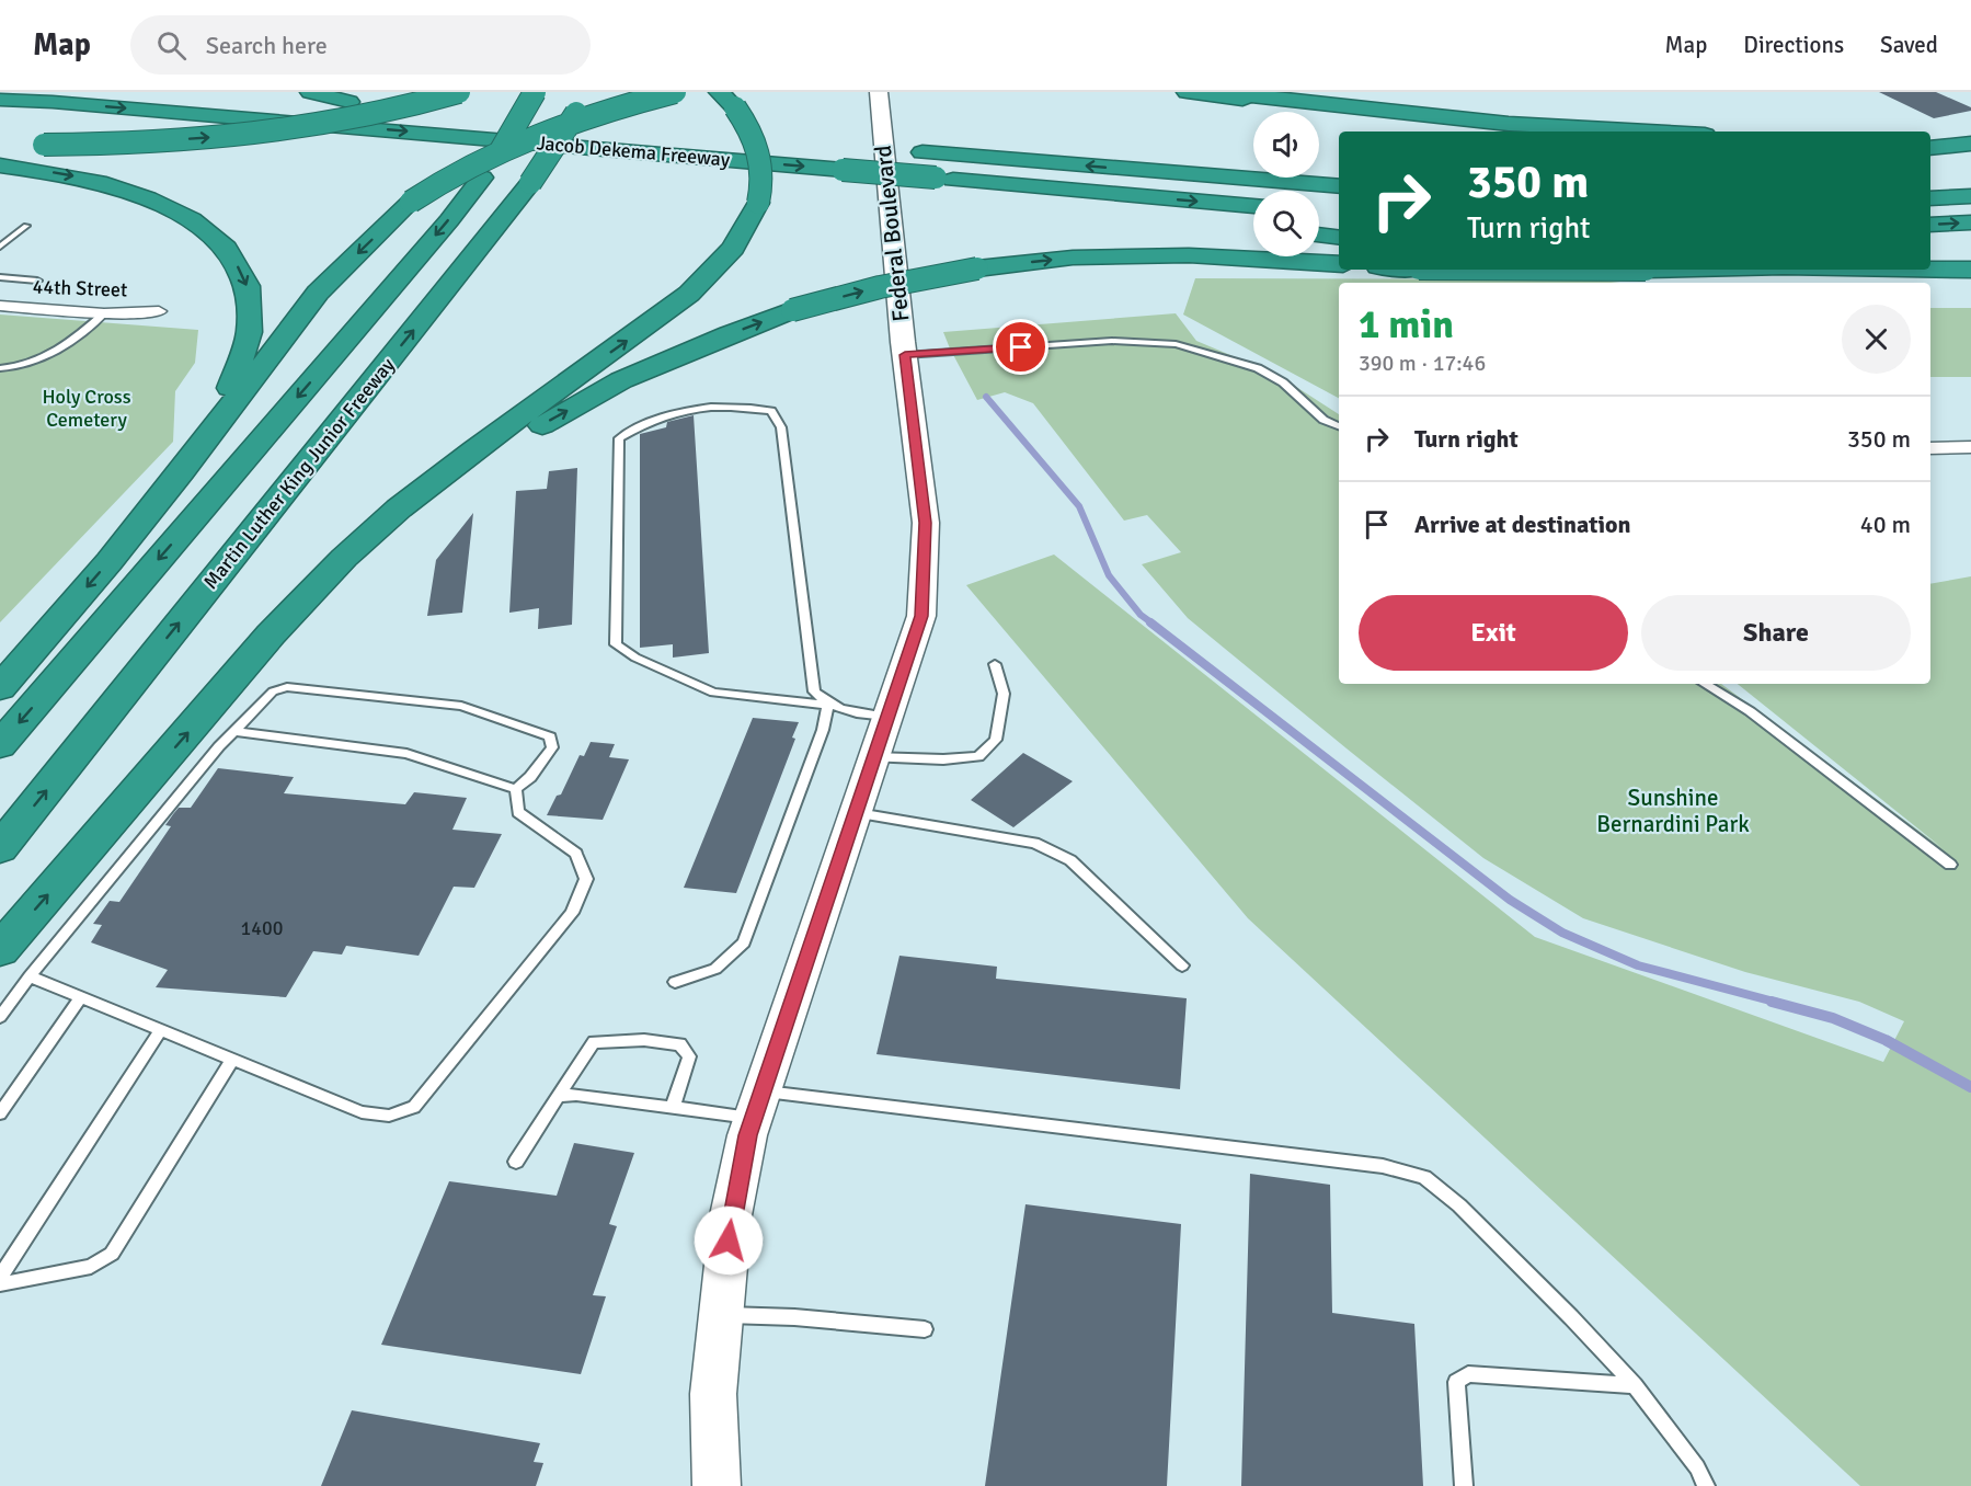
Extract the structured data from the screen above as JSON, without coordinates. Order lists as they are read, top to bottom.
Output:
{
  "streets": {
    "highway": ["Jacob Dekema Freeway", "Martin Luther King Junior Freeway"],
    "main road": ["Federal Boulevard"],
    "street": ["44th Street"]
  },
  "parks": ["Holy Cross Cemetery", "Sunshine Bernardini Park"],
  "house_numbers": ["1400"],
  "page": {
    "header": "Map",
    "search": "Search here",
    "nav": ["Map", "Directions", "Saved"],
    "turn": ["350 m", "Turn right"],
    "heading": ["1 min", "390 m · 17:46"],
    "list": [
      {
        "name": "Turn right",
        "value": "350 m"
      },
      {
        "name": "Arrive at destination",
        "value": "40 m"
      }
    ],
    "buttons": ["Exit", "Share"]
  }
}
